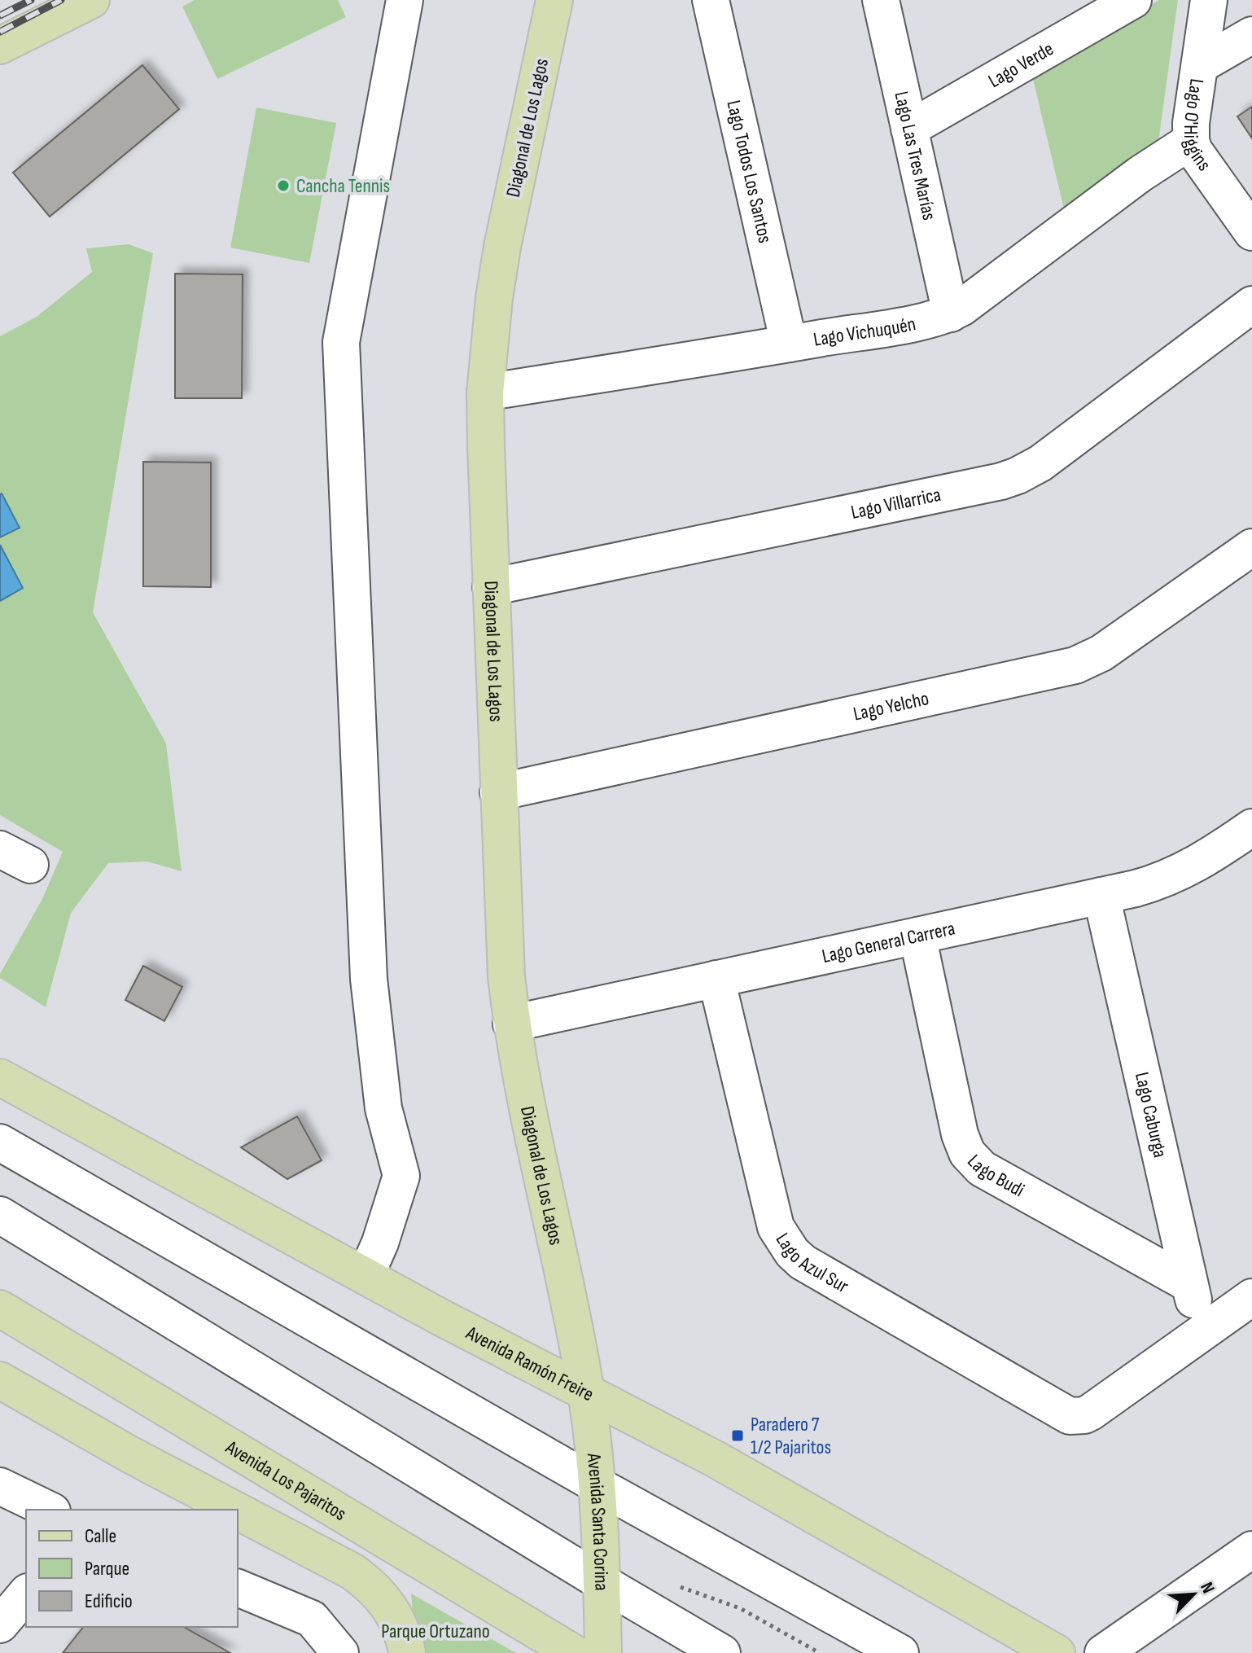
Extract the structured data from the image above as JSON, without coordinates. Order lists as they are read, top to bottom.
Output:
{
  "streets": {
    "main road": [
      "Diagonal de Los Lagos",
      "Avenida Ramón Freire",
      "Avenida Los Pajaritos",
      "Avenida Santa Corina"
    ],
    "street": [
      "Lago Verde",
      "Lago O'Higgins",
      "Lago Las Tres Marías",
      "Lago Todos Los Santos",
      "Lago Vichuquén",
      "Lago Villarrica",
      "Lago Yelcho",
      "Lago General Carrera",
      "Lago Caburga",
      "Lago Budi",
      "Lago Azul Sur"
    ]
  },
  "crossings": [
    ["Lago Verde", "Lago Las Tres Marías"],
    ["Lago O'Higgins", "Lago Vichuquén"],
    ["Diagonal de Los Lagos", "Lago Vichuquén"],
    ["Diagonal de Los Lagos", "Lago Villarrica"],
    ["Diagonal de Los Lagos", "Lago Yelcho"],
    ["Diagonal de Los Lagos", "Lago General Carrera"],
    ["Diagonal de Los Lagos", "Avenida Ramón Freire"],
    ["Diagonal de Los Lagos", "Avenida Santa Corina"],
    ["Lago Las Tres Marías", "Lago Vichuquén"],
    ["Lago Todos Los Santos", "Lago Vichuquén"],
    ["Lago General Carrera", "Lago Caburga"],
    ["Lago General Carrera", "Lago Budi"],
    ["Lago General Carrera", "Lago Azul Sur"],
    ["Lago Caburga", "Lago Budi"],
    ["Lago Caburga", "Lago Azul Sur"],
    ["Avenida Ramón Freire", "Avenida Santa Corina"]
  ],
  "parks": ["Parque Ortuzano"],
  "places": {
    "other": ["Cancha Tennis"],
    "transit": ["Paradero 7 1/2 Pajaritos"]
  },
  "legend": ["Calle", "Parque", "Edificio"],
  "north": "top right"
}
